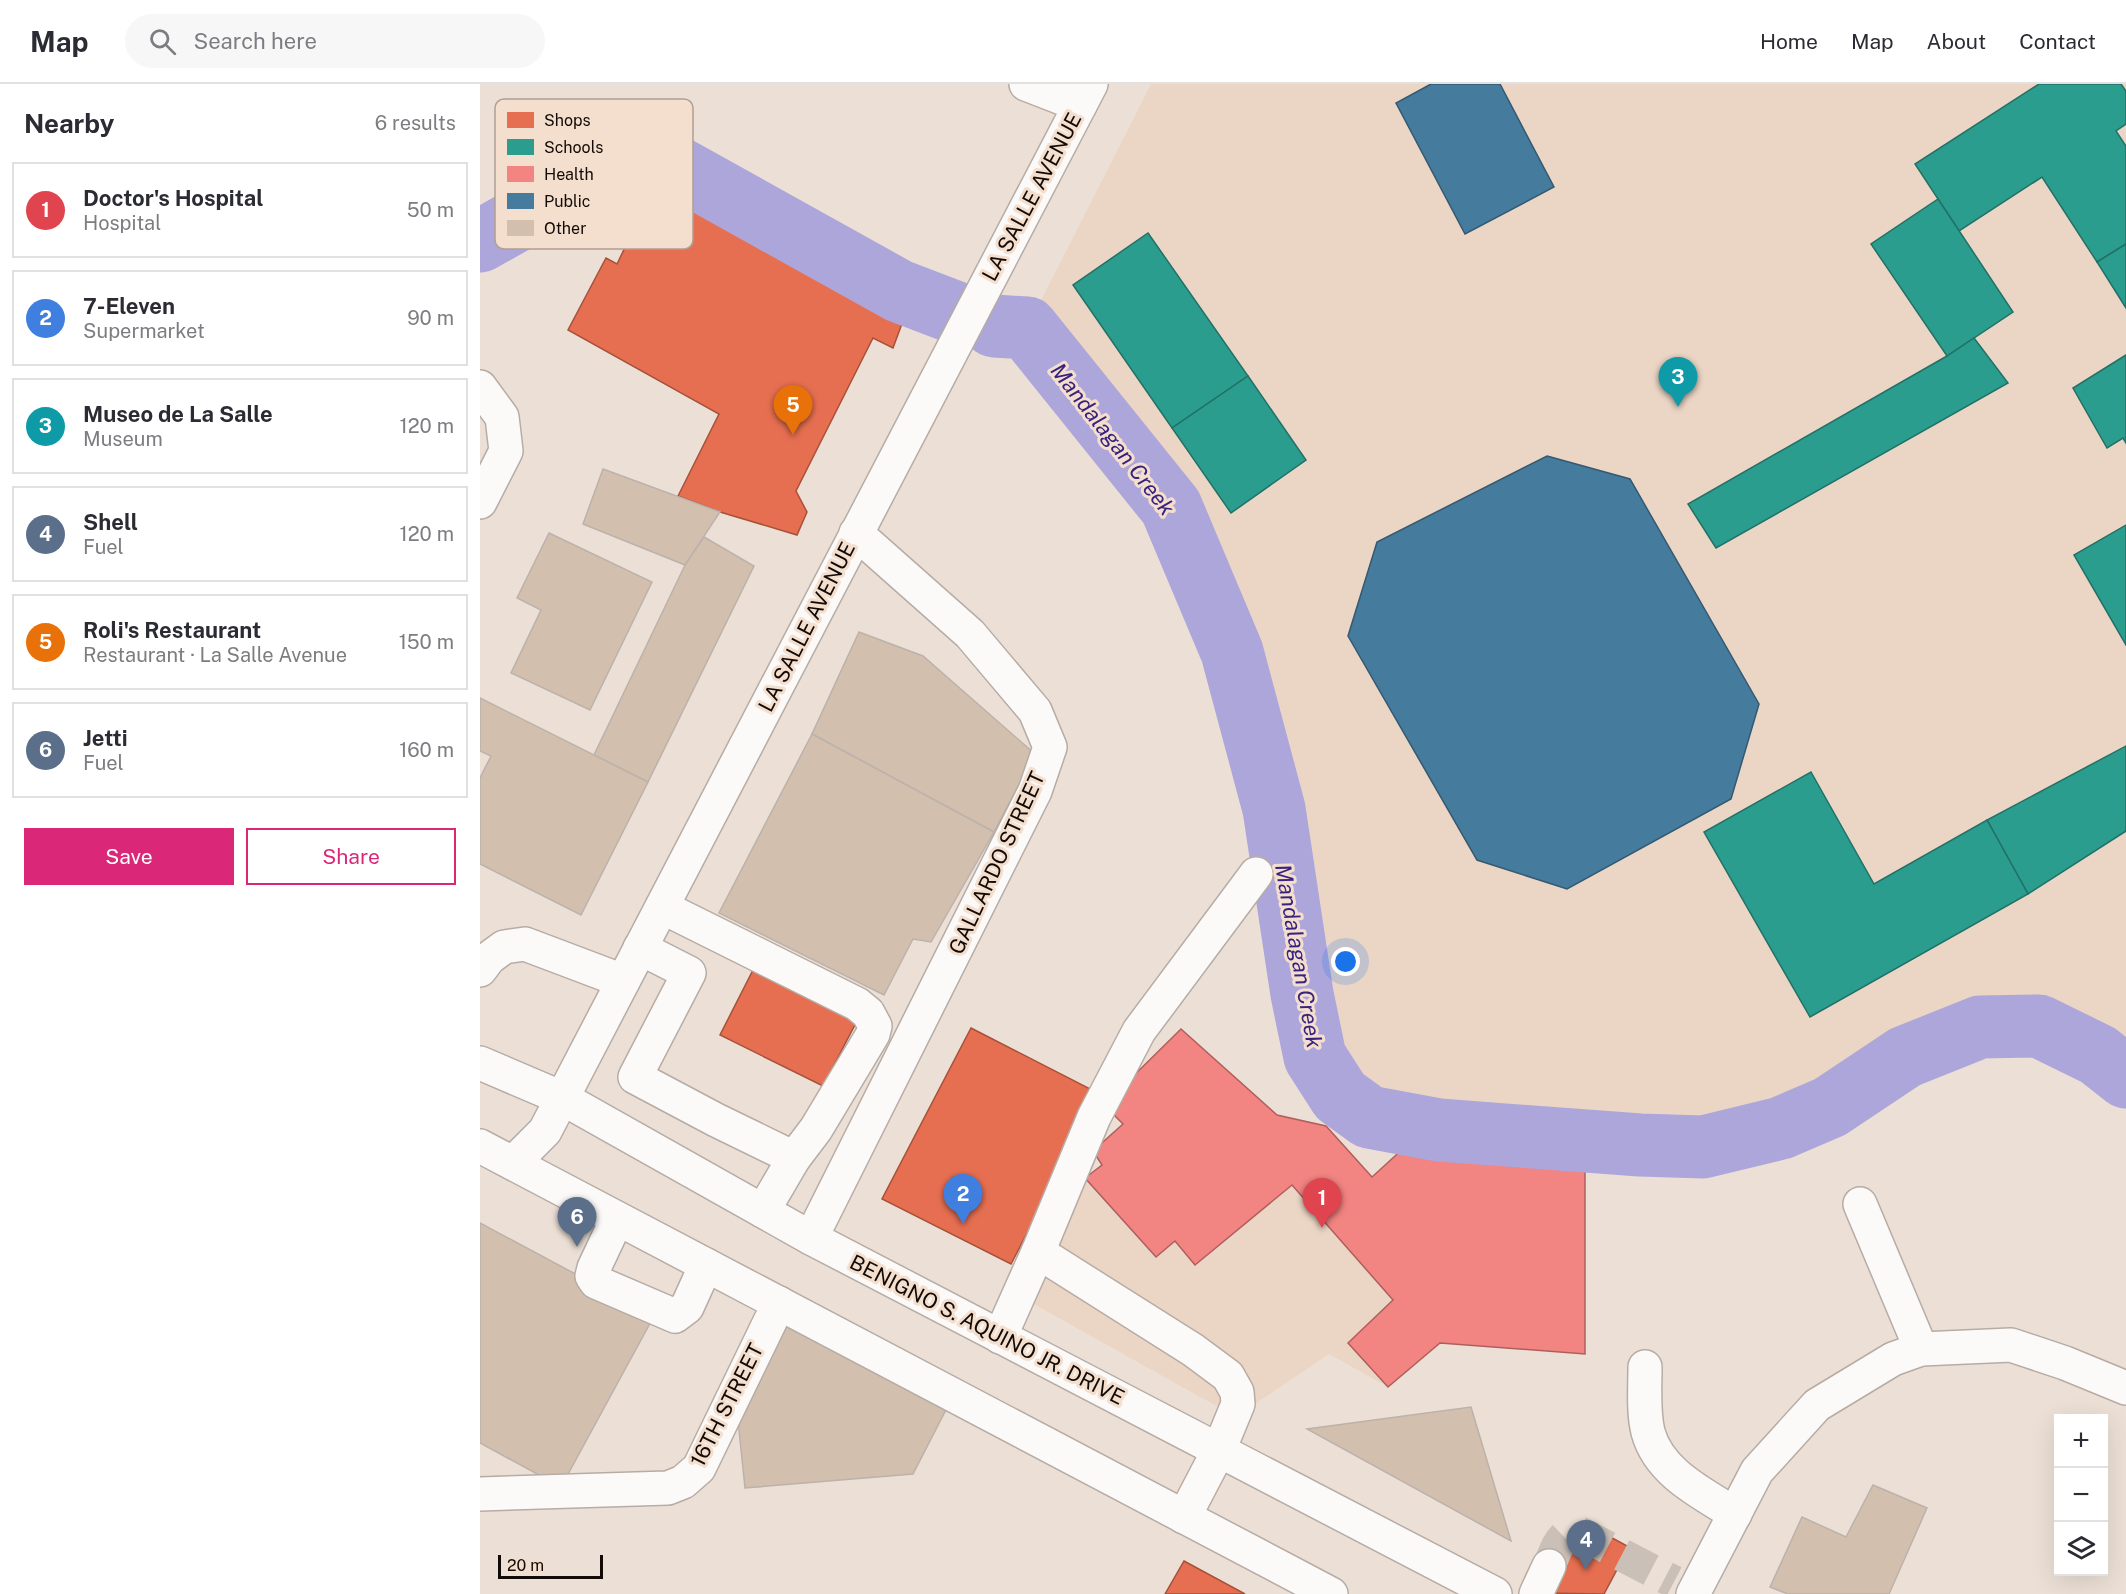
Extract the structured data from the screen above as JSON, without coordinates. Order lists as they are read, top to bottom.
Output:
{
  "streets": {
    "street": [
      "LA SALLE AVENUE",
      "GALLARDO STREET",
      "BENIGNO S. AQUINO JR. DRIVE",
      "16TH STREET"
    ]
  },
  "crossings": [
    ["LA SALLE AVENUE", "GALLARDO STREET"],
    ["LA SALLE AVENUE", "BENIGNO S. AQUINO JR. DRIVE"],
    ["GALLARDO STREET", "BENIGNO S. AQUINO JR. DRIVE"]
  ],
  "water": ["Mandalagan Creek"],
  "legend": [
    "Shops",
    "Schools",
    "Health",
    "Public",
    "Other"
  ],
  "scale_bar": "20 m",
  "page": {
    "header": "Map",
    "search": "Search here",
    "nav": [
      "Home",
      "Map",
      "About",
      "Contact"
    ],
    "heading": ["Nearby", "6 results"],
    "list": [
      {
        "mark": "1",
        "name": "Doctor's Hospital",
        "note": "Hospital",
        "value": "50 m"
      },
      {
        "mark": "2",
        "name": "7-Eleven",
        "note": "Supermarket",
        "value": "90 m"
      },
      {
        "mark": "3",
        "name": "Museo de La Salle",
        "note": "Museum",
        "value": "120 m"
      },
      {
        "mark": "4",
        "name": "Shell",
        "note": "Fuel",
        "value": "120 m"
      },
      {
        "mark": "5",
        "name": "Roli's Restaurant",
        "note": "Restaurant · La Salle Avenue",
        "value": "150 m"
      },
      {
        "mark": "6",
        "name": "Jetti",
        "note": "Fuel",
        "value": "160 m"
      }
    ],
    "pins": [
      "3",
      "5",
      "2",
      "1",
      "6",
      "4"
    ],
    "buttons": ["Save", "Share"],
    "map_buttons": ["+", "−"],
    "scale": "20 m"
  }
}
